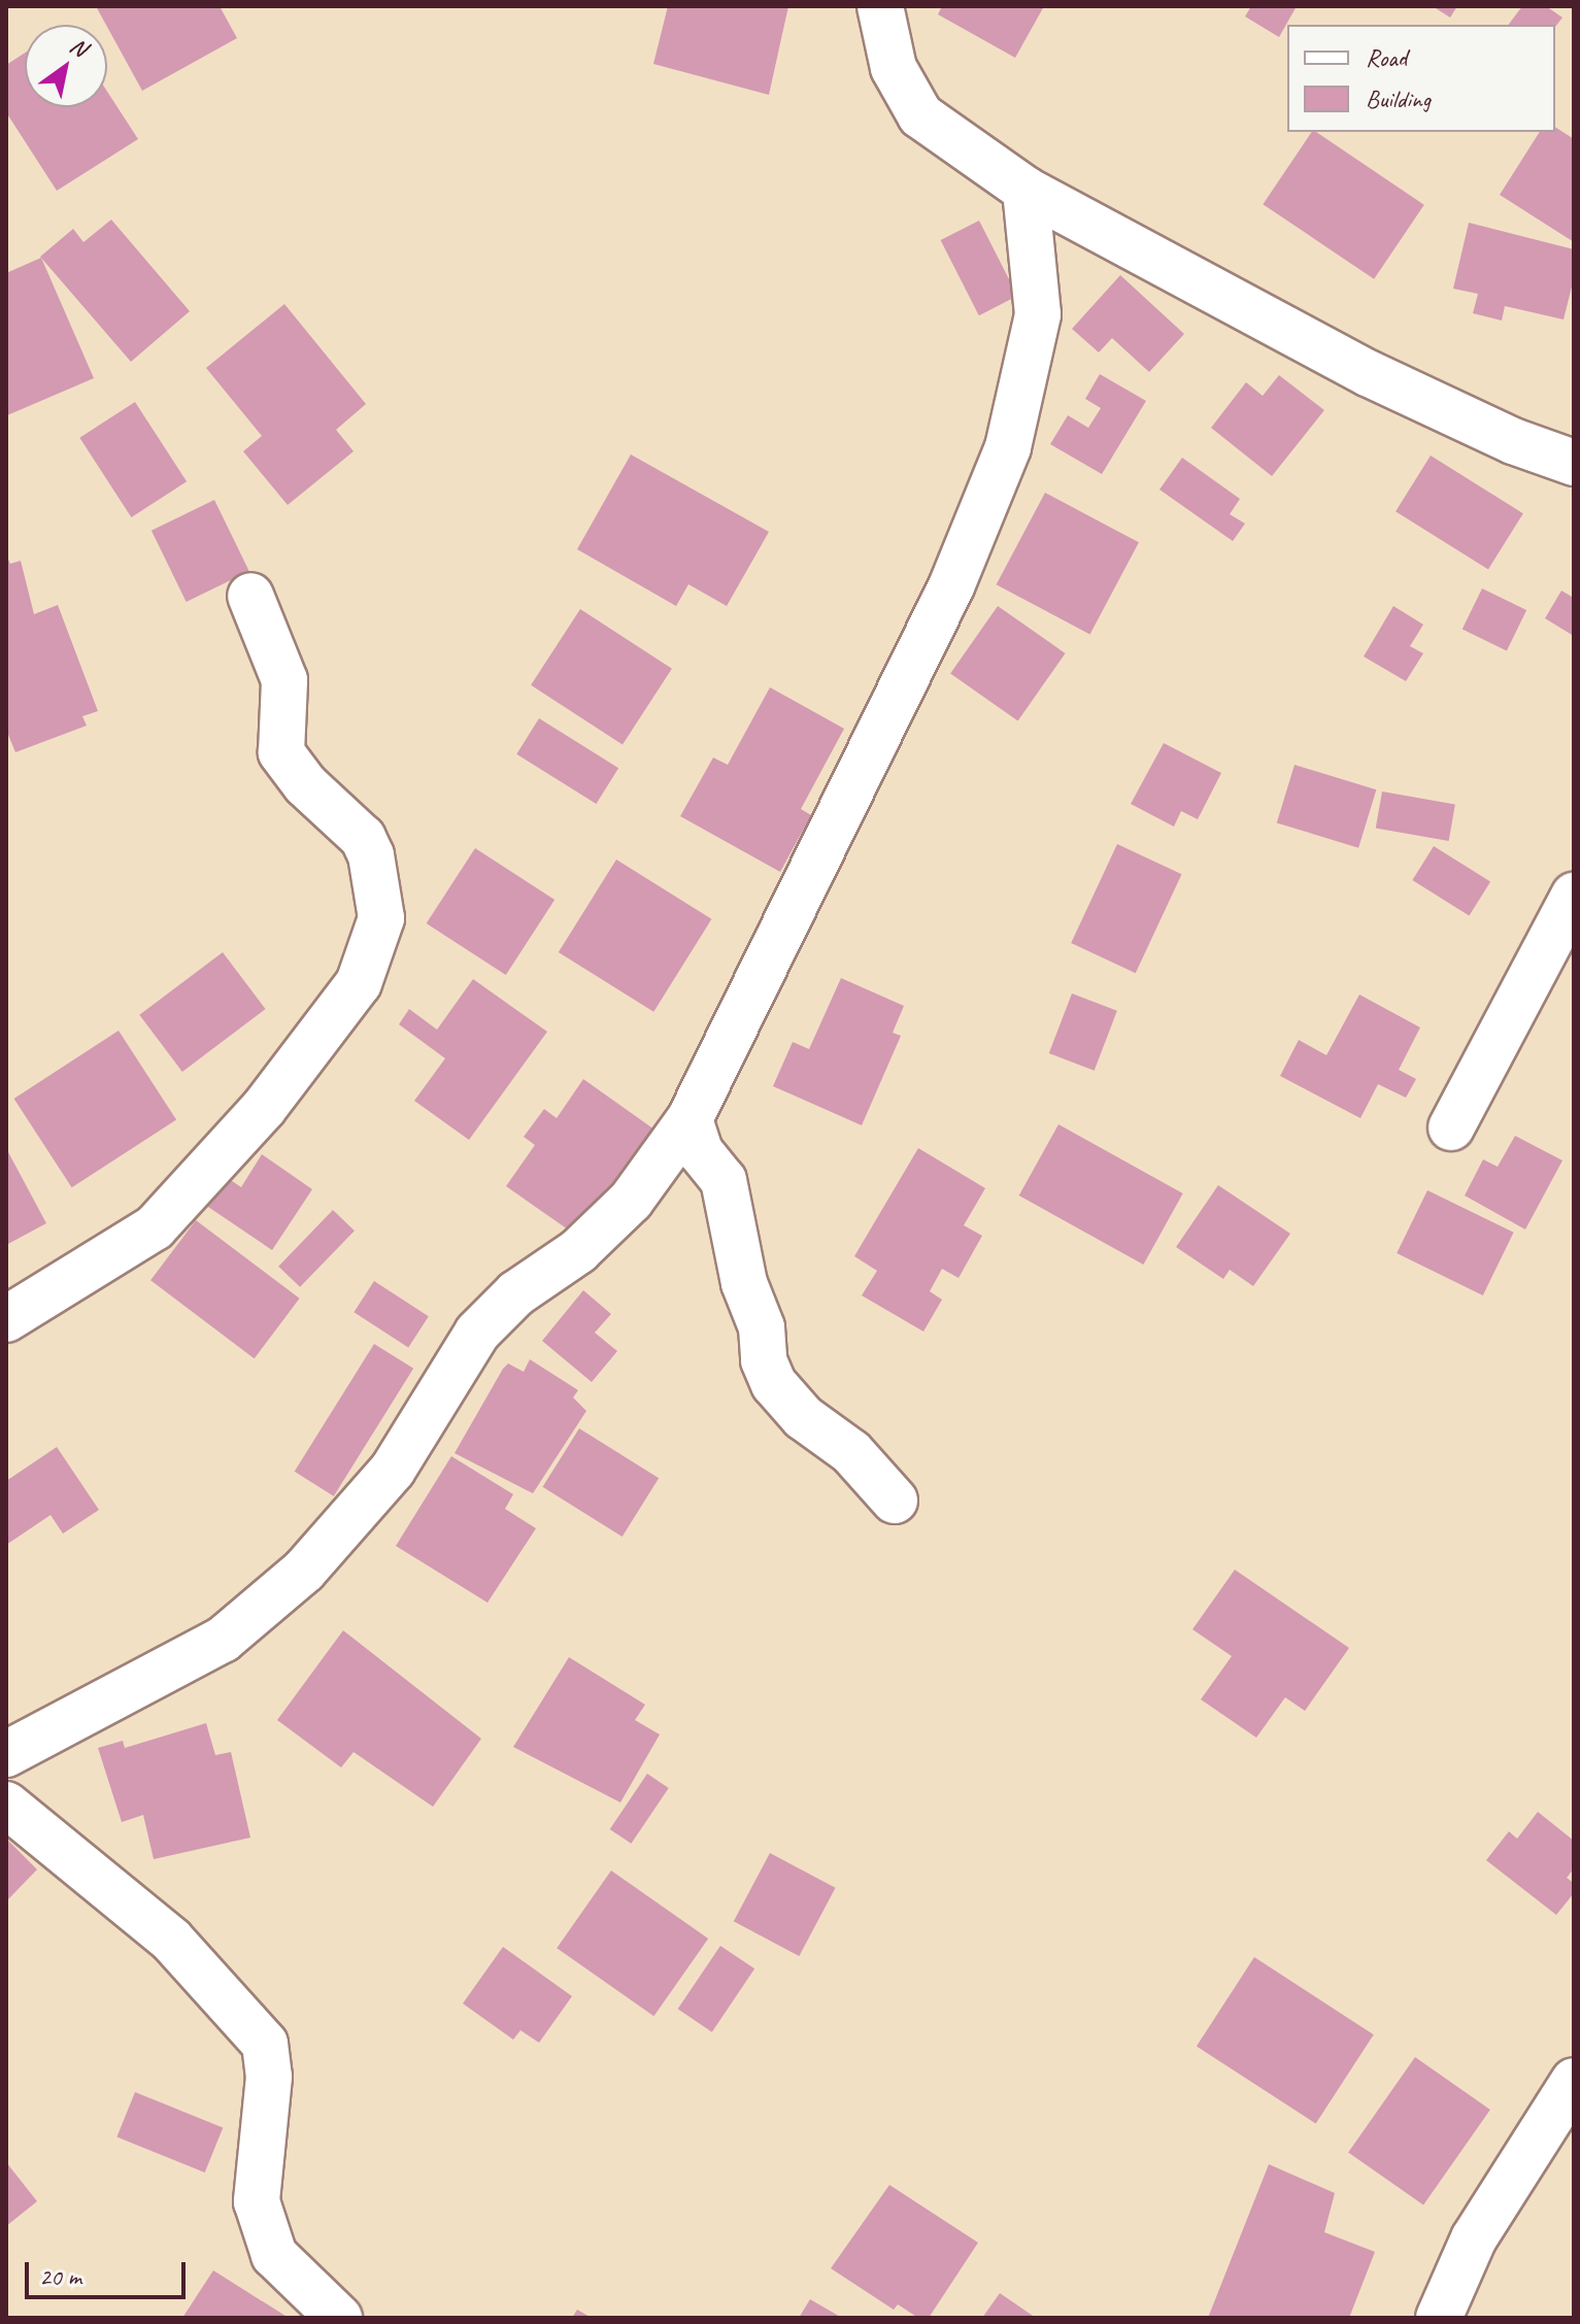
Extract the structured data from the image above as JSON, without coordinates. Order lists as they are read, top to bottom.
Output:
{
  "legend": ["Road", "Building"],
  "scale_bar": "20 m",
  "north": "top right"
}
